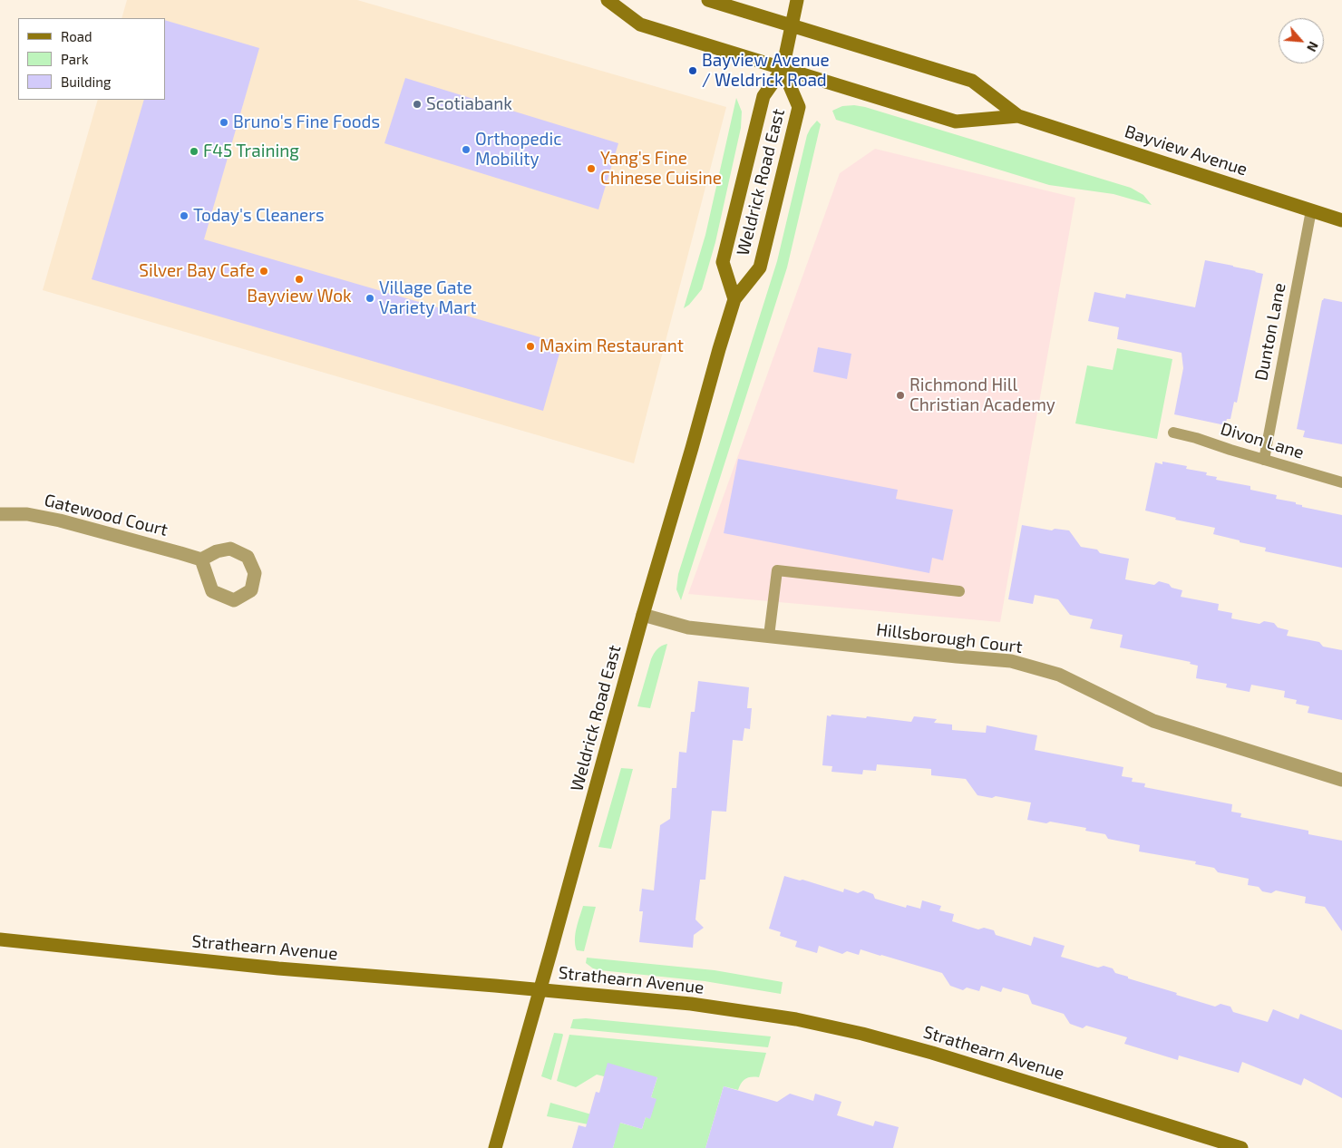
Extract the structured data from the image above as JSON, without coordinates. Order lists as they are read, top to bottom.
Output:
{
  "streets": {
    "street": [
      "Bayview Avenue",
      "Weldrick Road East",
      "Gatewood Court",
      "Hillsborough Court",
      "Strathearn Avenue"
    ],
    "lane": ["Dunton Lane", "Divon Lane"]
  },
  "crossings": [
    ["Bayview Avenue", "Weldrick Road East"],
    ["Bayview Avenue", "Dunton Lane"],
    ["Weldrick Road East", "Hillsborough Court"],
    ["Weldrick Road East", "Strathearn Avenue"],
    ["Dunton Lane", "Divon Lane"]
  ],
  "places": [
    "Bayview Avenue / Weldrick Road",
    "Scotiabank",
    "Bruno's Fine Foods",
    "Orthopedic Mobility",
    "F45 Training",
    "Yang's Fine Chinese Cuisine",
    "Today's Cleaners",
    "Silver Bay Cafe",
    "Bayview Wok",
    "Village Gate Variety Mart",
    "Maxim Restaurant",
    "Richmond Hill Christian Academy"
  ],
  "legend": ["Road", "Park", "Building"],
  "north": "bottom right"
}
